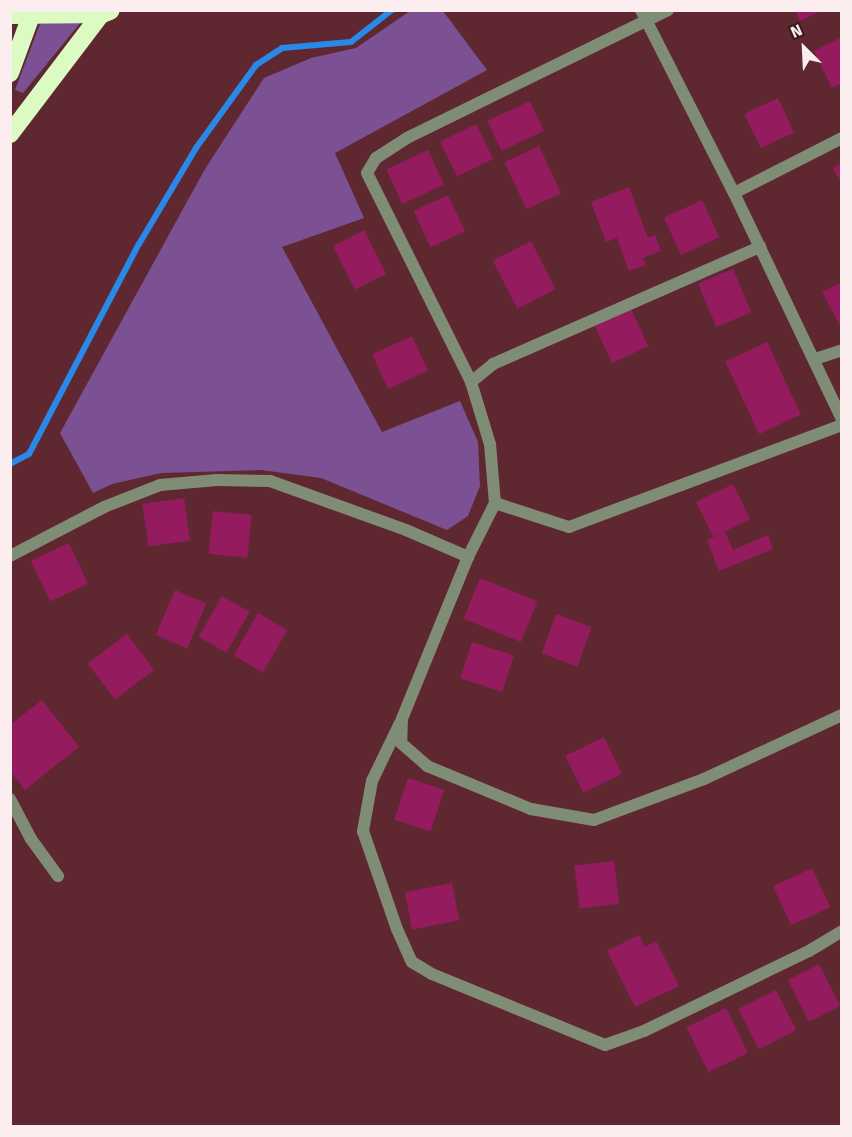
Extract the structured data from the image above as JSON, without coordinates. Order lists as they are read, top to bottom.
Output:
{
  "north": "top left"
}
